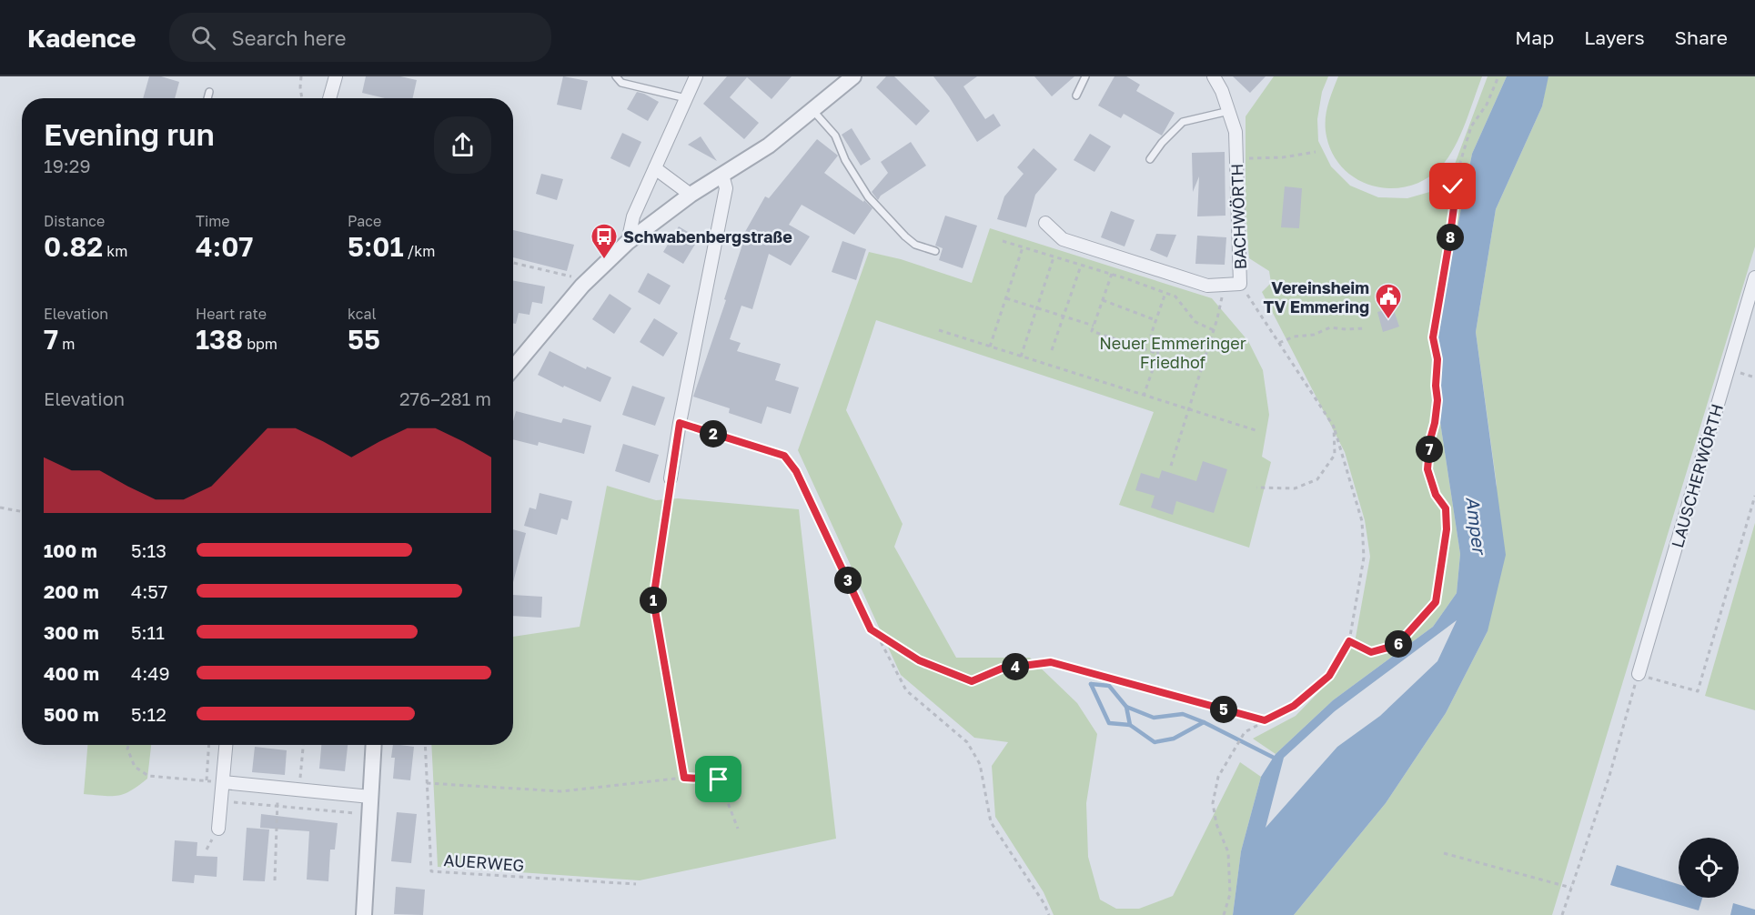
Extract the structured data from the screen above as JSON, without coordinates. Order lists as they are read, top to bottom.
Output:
{
  "streets": {
    "street": ["BACHWÖRTH", "LAUSCHERWÖRTH"],
    "path": ["AUERWEG"]
  },
  "water": ["Amper"],
  "parks": ["Neuer Emmeringer Friedhof"],
  "places": {
    "bus stop": ["Schwabenbergstraße"],
    "public building": ["Vereinsheim TV Emmering"]
  },
  "page": {
    "header": "Kadence",
    "search": "Search here",
    "nav": ["Map", "Layers", "Share"],
    "heading": ["Evening run", "19:29"],
    "stats": [
      ["Distance", "0.82 km"],
      ["Time", "4:07"],
      ["Pace", "5:01 /km"],
      ["Elevation", "7 m"],
      ["Heart rate", "138 bpm"],
      ["kcal", "55"]
    ],
    "pins": [
      "8",
      "2",
      "7",
      "3",
      "1",
      "6",
      "4",
      "5"
    ],
    "chart": ["Elevation", "276–281 m"],
    "list": [
      {
        "name": "100 m",
        "note": "5:13"
      },
      {
        "name": "200 m",
        "note": "4:57"
      },
      {
        "name": "300 m",
        "note": "5:11"
      },
      {
        "name": "400 m",
        "note": "4:49"
      },
      {
        "name": "500 m",
        "note": "5:12"
      }
    ]
  }
}
